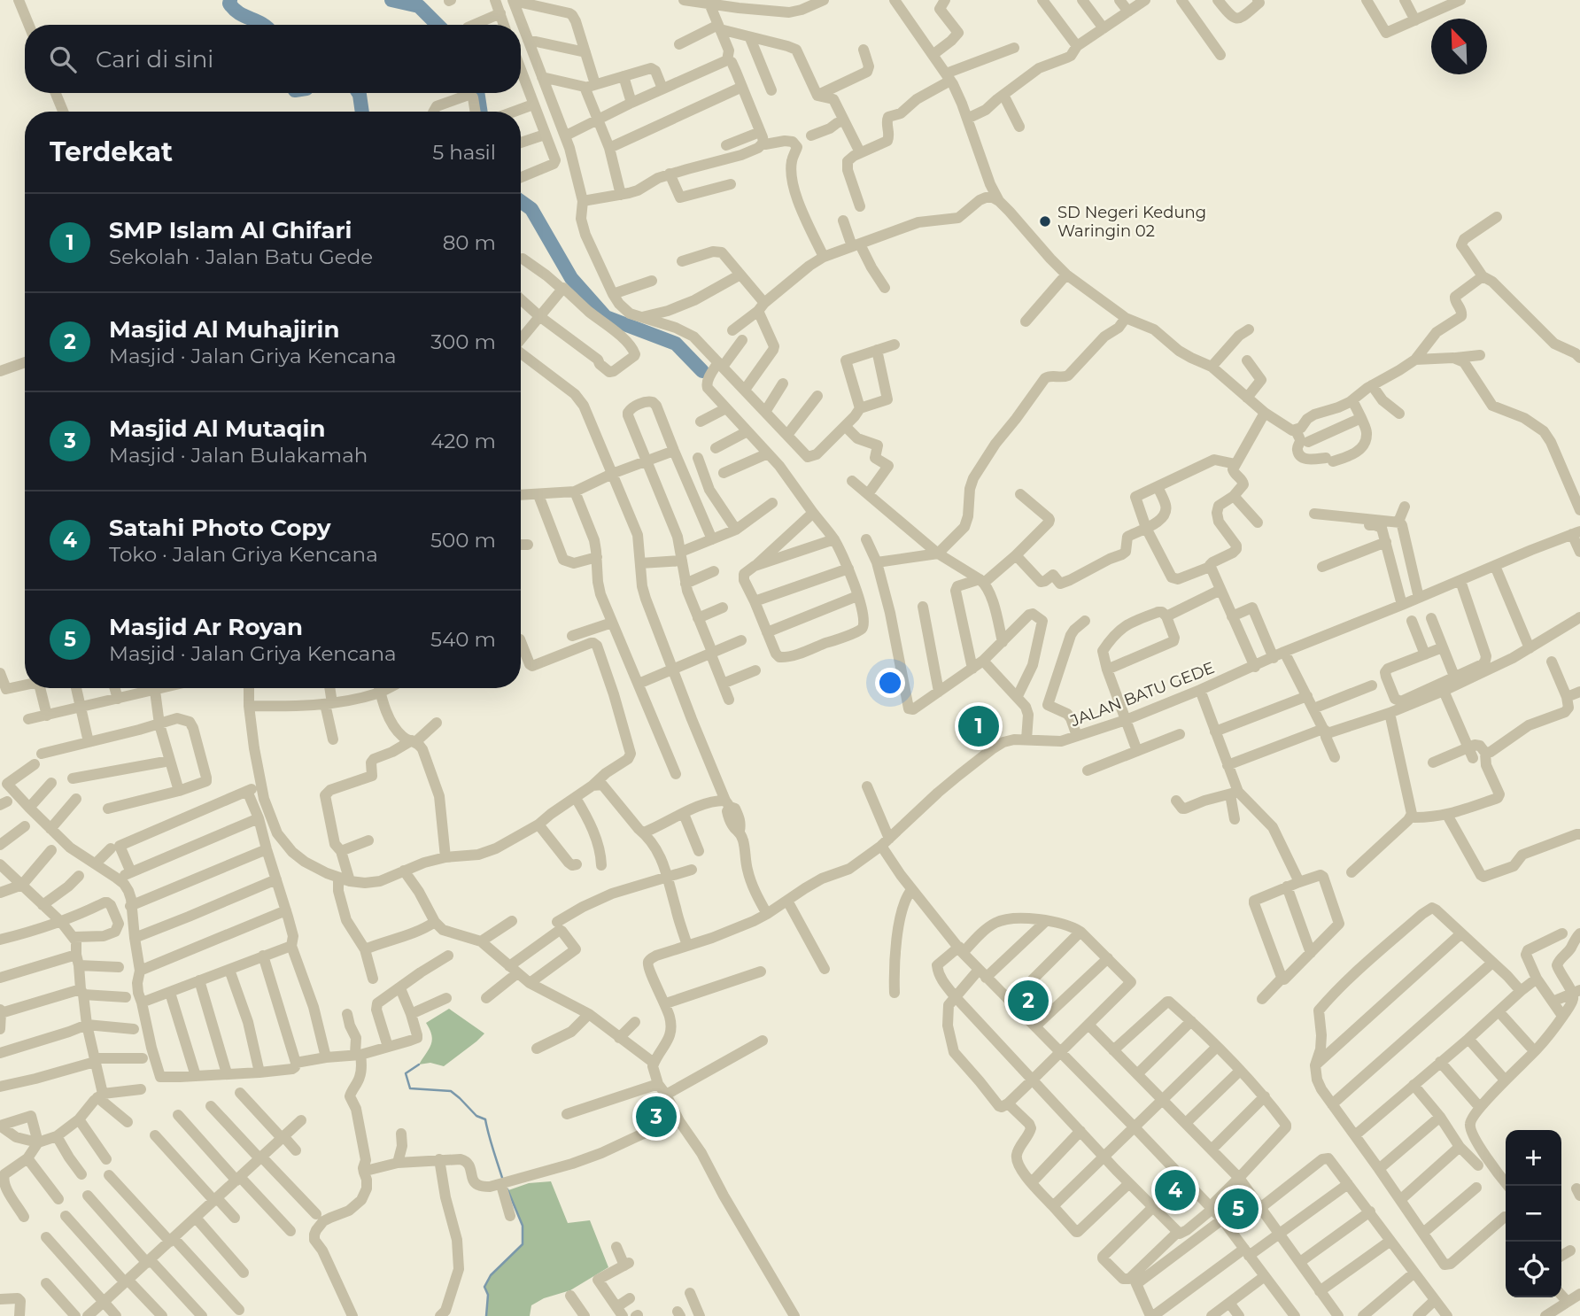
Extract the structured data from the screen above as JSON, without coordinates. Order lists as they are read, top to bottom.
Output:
{
  "streets": {
    "street": ["JALAN BATU GEDE"]
  },
  "places": ["SD Negeri Kedung Waringin 02"],
  "north": "top left",
  "page": {
    "search": "Cari di sini",
    "heading": ["Terdekat", "5 hasil"],
    "list": [
      {
        "mark": "1",
        "name": "SMP Islam Al Ghifari",
        "note": "Sekolah · Jalan Batu Gede",
        "value": "80 m"
      },
      {
        "mark": "2",
        "name": "Masjid Al Muhajirin",
        "note": "Masjid · Jalan Griya Kencana",
        "value": "300 m"
      },
      {
        "mark": "3",
        "name": "Masjid Al Mutaqin",
        "note": "Masjid · Jalan Bulakamah",
        "value": "420 m"
      },
      {
        "mark": "4",
        "name": "Satahi Photo Copy",
        "note": "Toko · Jalan Griya Kencana",
        "value": "500 m"
      },
      {
        "mark": "5",
        "name": "Masjid Ar Royan",
        "note": "Masjid · Jalan Griya Kencana",
        "value": "540 m"
      }
    ],
    "pins": [
      "1",
      "2",
      "3",
      "4",
      "5"
    ],
    "map_buttons": ["+", "−"]
  }
}
